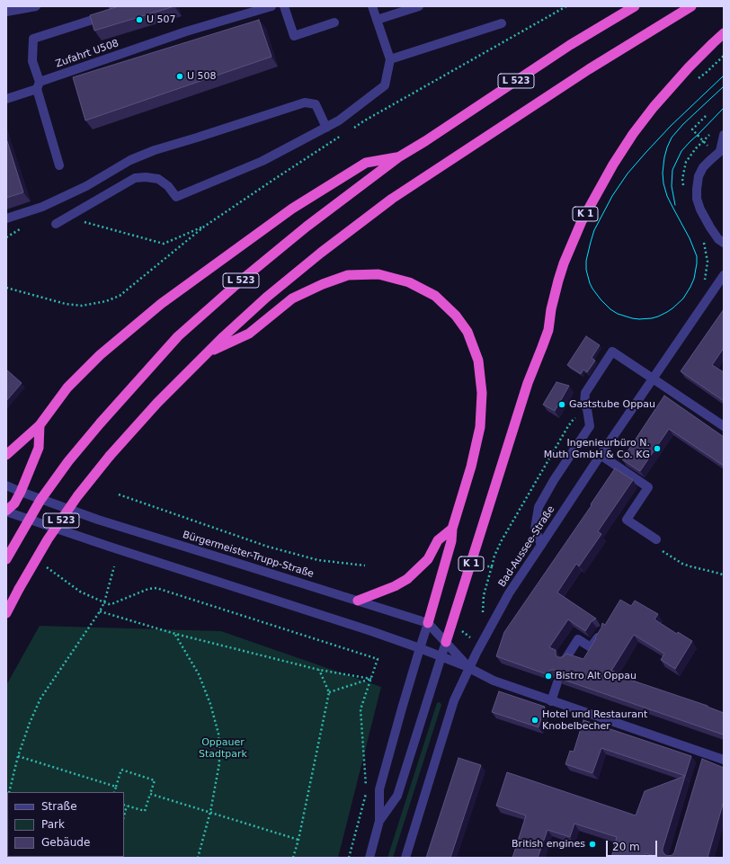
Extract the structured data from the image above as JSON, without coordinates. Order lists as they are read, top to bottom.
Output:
{
  "streets": {
    "highway": ["L 523", "K 1"],
    "street": ["Zufahrt U508", "Bad-Aussee-Straße", "Bürgermeister-Trupp-Straße"]
  },
  "crossings": [
    ["K 1", "Bürgermeister-Trupp-Straße"],
    ["Bad-Aussee-Straße", "Bürgermeister-Trupp-Straße"]
  ],
  "parks": ["Oppauer Stadtpark"],
  "places": [
    "U 507",
    "U 508",
    "Gaststube Oppau",
    "Ingenieurbüro N. Muth GmbH & Co. KG",
    "Bistro Alt Oppau",
    "Hotel und Restaurant Knobelbecher",
    "British engines"
  ],
  "legend": ["Straße", "Park", "Gebäude"],
  "scale_bar": "20 m"
}
